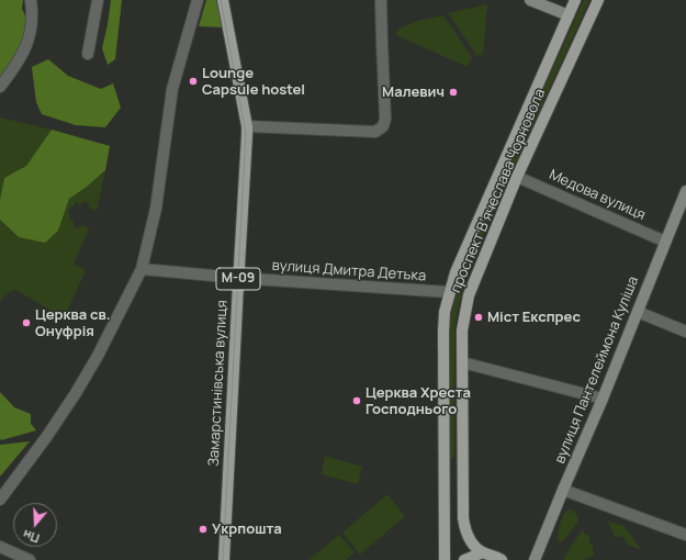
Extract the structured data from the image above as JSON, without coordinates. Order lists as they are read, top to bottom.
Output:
{
  "streets": {
    "main road": ["проспект Вʼячеслава Чорновола", "М-09", "Замарстинівська вулиця"],
    "street": ["Медова вулиця", "вулиця Дмитра Детька", "вулиця Пантелеймона Куліша"]
  },
  "crossings": [
    ["проспект Вʼячеслава Чорновола", "Медова вулиця"],
    ["проспект Вʼячеслава Чорновола", "вулиця Дмитра Детька"],
    ["Медова вулиця", "вулиця Пантелеймона Куліша"],
    ["вулиця Дмитра Детька", "Замарстинівська вулиця"]
  ],
  "places": [
    "Lounge Capsule hostel",
    "Малевич",
    "Міст Експрес",
    "Церква св. Онуфрія",
    "Церква Хреста Господнього",
    "Укрпошта"
  ],
  "north": "bottom"
}
